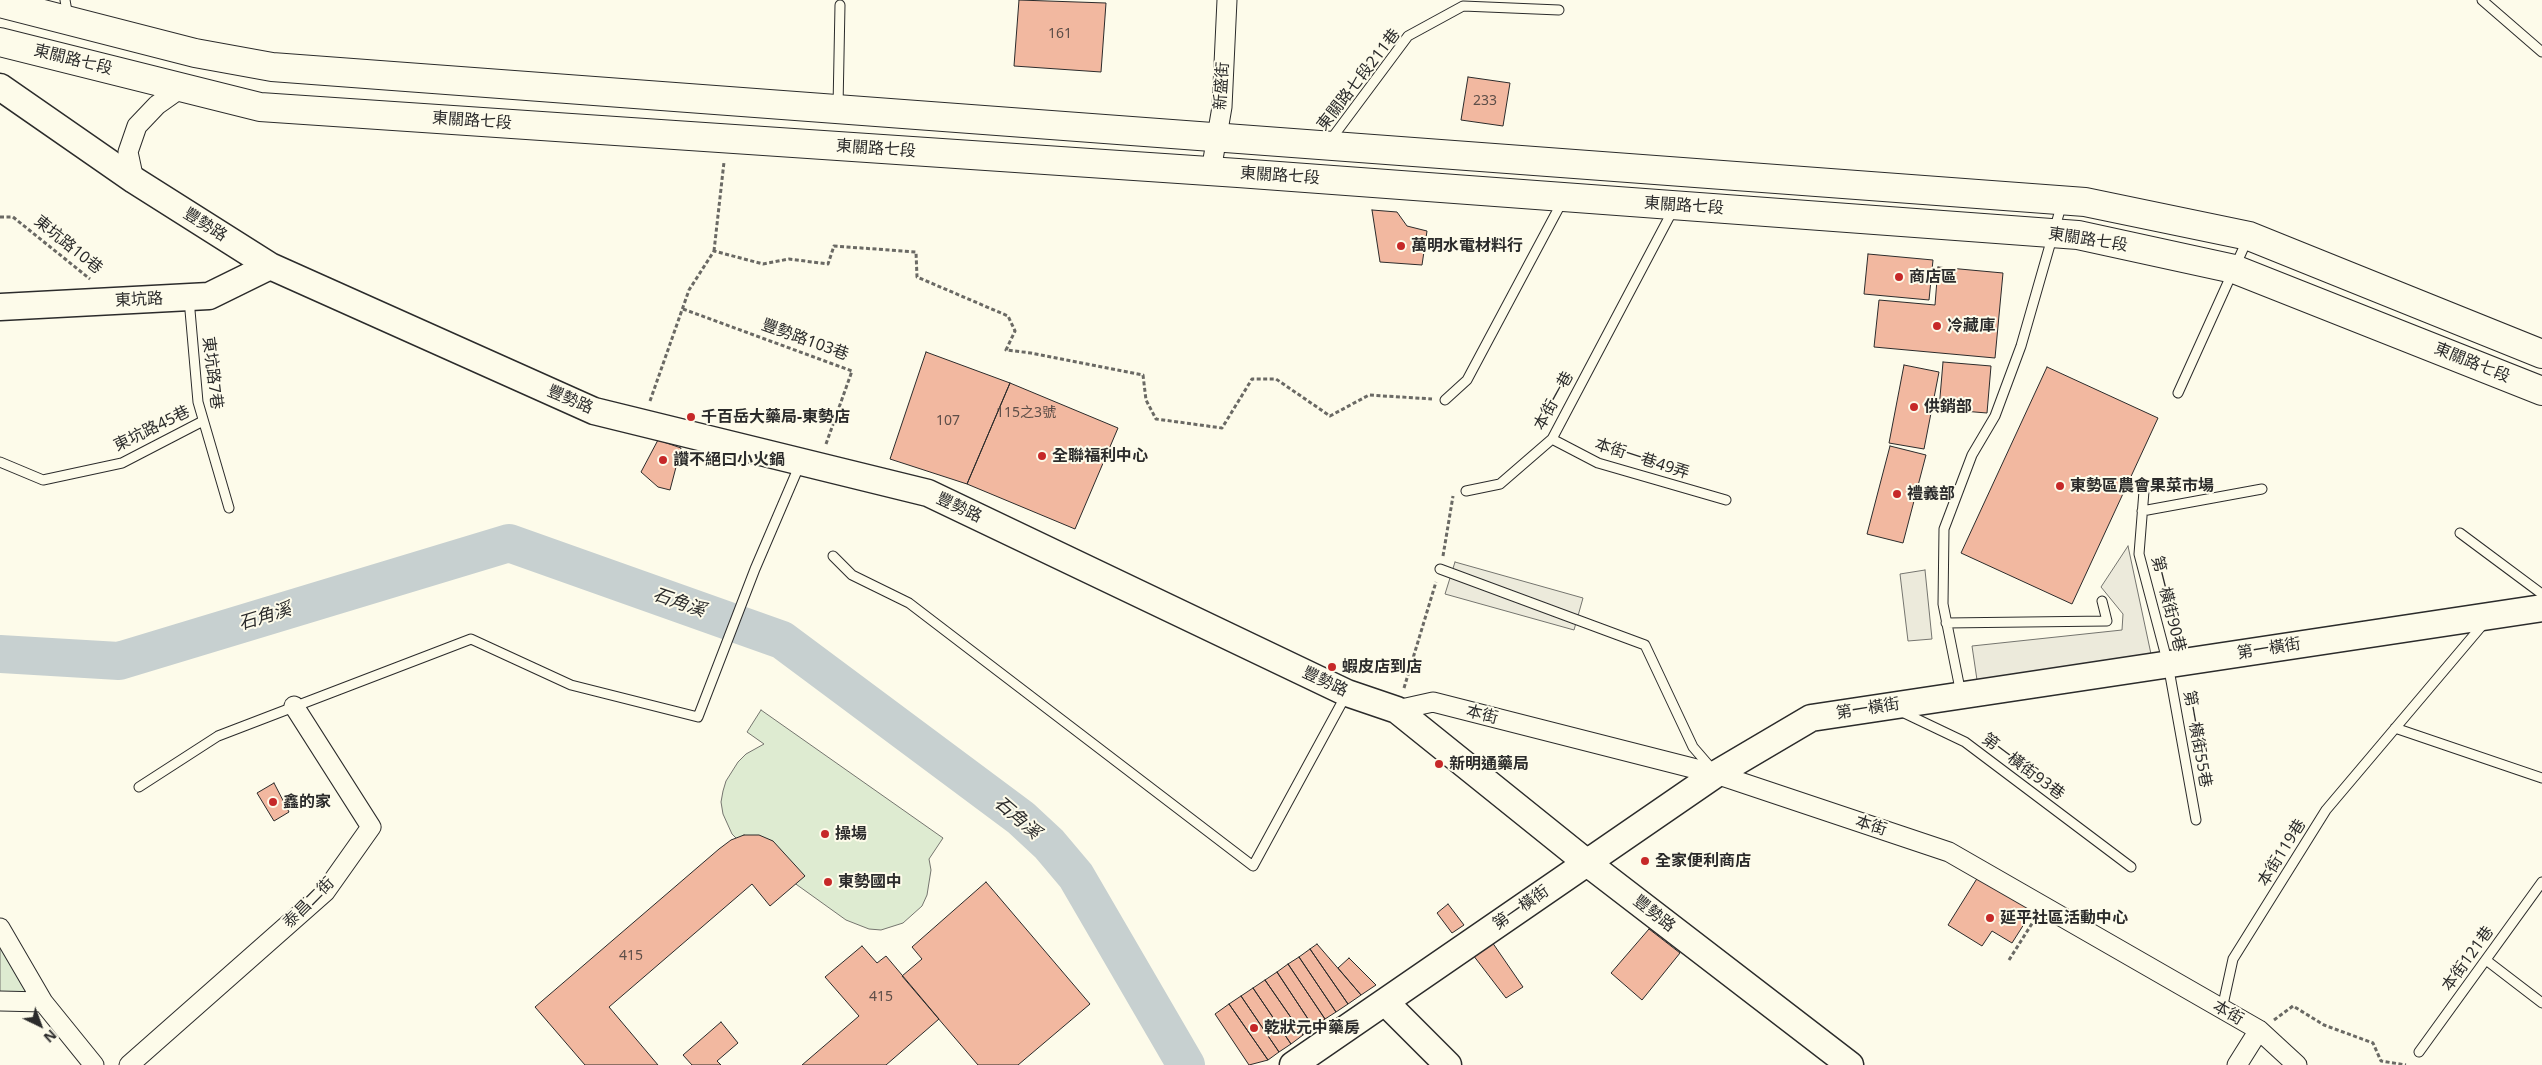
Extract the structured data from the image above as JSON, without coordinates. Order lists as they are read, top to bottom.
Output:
{
  "streets": {
    "main road": ["東關路七段"],
    "street": [
      "新盛街",
      "豐勢路",
      "東坑路",
      "第一橫街",
      "本街",
      "泰昌二街"
    ],
    "lane": [
      "東關路七段211巷",
      "東坑路7巷",
      "本街一巷",
      "東坑路45巷",
      "本街一巷49弄",
      "第一橫街90巷",
      "第一橫街55巷",
      "第一橫街93巷",
      "本街119巷",
      "本街121巷"
    ],
    "path": ["東坑路10巷", "豐勢路103巷"]
  },
  "crossings": [
    ["東關路七段", "東關路七段211巷"],
    ["東關路七段", "新盛街"],
    ["東關路七段", "本街一巷"],
    ["豐勢路", "東坑路"],
    ["豐勢路", "豐勢路103巷"],
    ["豐勢路", "第一橫街"],
    ["豐勢路", "本街"],
    ["東坑路10巷", "東坑路"],
    ["東坑路", "東坑路7巷"],
    ["東坑路7巷", "東坑路45巷"],
    ["本街一巷", "本街一巷49弄"],
    ["第一橫街90巷", "第一橫街"],
    ["第一橫街90巷", "第一橫街55巷"],
    ["第一橫街", "本街"],
    ["第一橫街", "第一橫街55巷"],
    ["第一橫街", "第一橫街93巷"],
    ["第一橫街", "本街119巷"],
    ["本街", "本街119巷"]
  ],
  "water": ["石角溪"],
  "places": [
    "萬明水電材料行",
    "商店區",
    "冷藏庫",
    "供銷部",
    "千百岳大藥局-東勢店",
    "全聯福利中心",
    "讚不絕口小火鍋",
    "東勢區農會果菜市場",
    "禮義部",
    "蝦皮店到店",
    "新明通藥局",
    "鑫的家",
    "操場",
    "全家便利商店",
    "東勢國中",
    "延平社區活動中心",
    "乾狀元中藥房"
  ],
  "house_numbers": [
    "161",
    "233",
    "115之3號",
    "107",
    "415",
    "415"
  ],
  "north": "bottom right"
}
